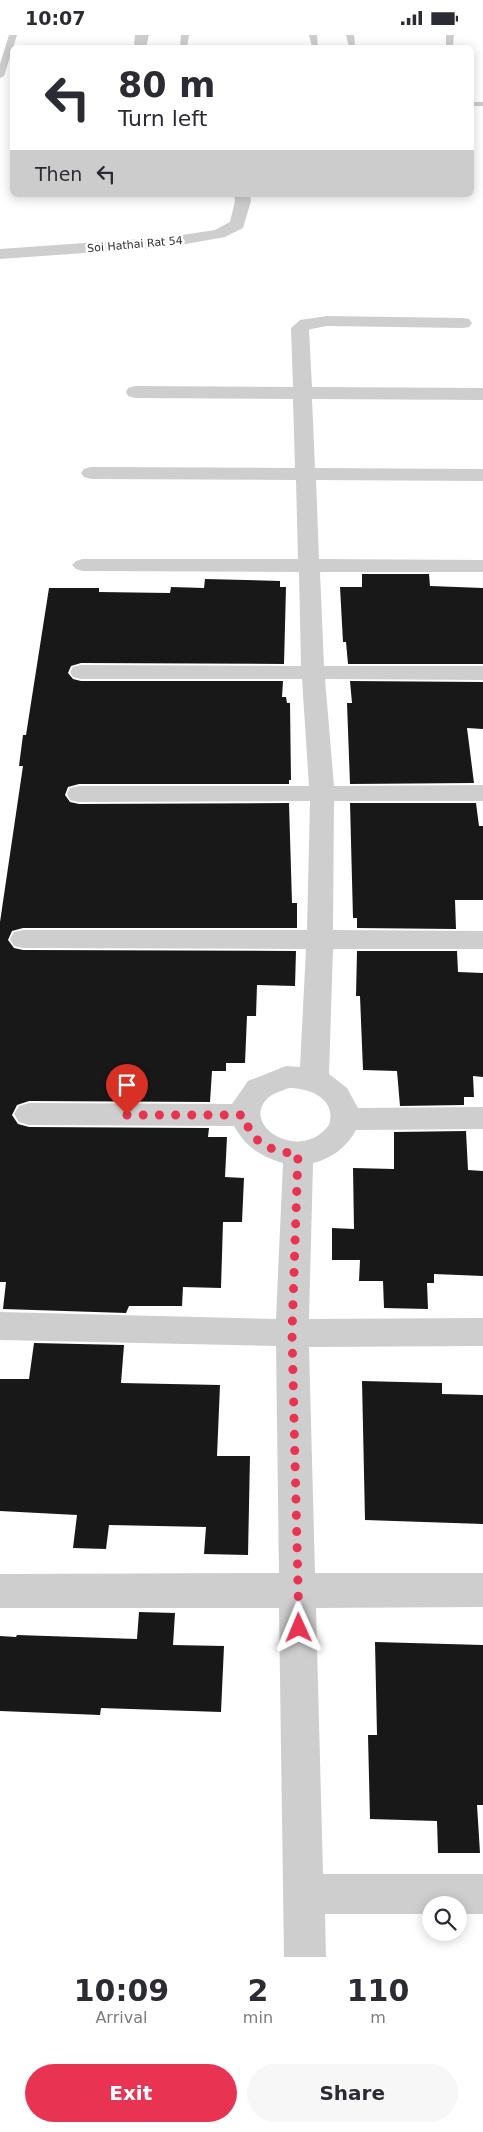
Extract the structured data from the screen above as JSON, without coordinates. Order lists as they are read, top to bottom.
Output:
{
  "streets": {
    "street": ["Soi Hathai Rat 54"]
  },
  "page": {
    "status": "10:07",
    "turn": ["80 m", "Turn left"],
    "then": "Then",
    "eta": [
      "10:09",
      "Arrival",
      "2",
      "min",
      "110",
      "m"
    ],
    "buttons": ["Exit", "Share"]
  }
}
